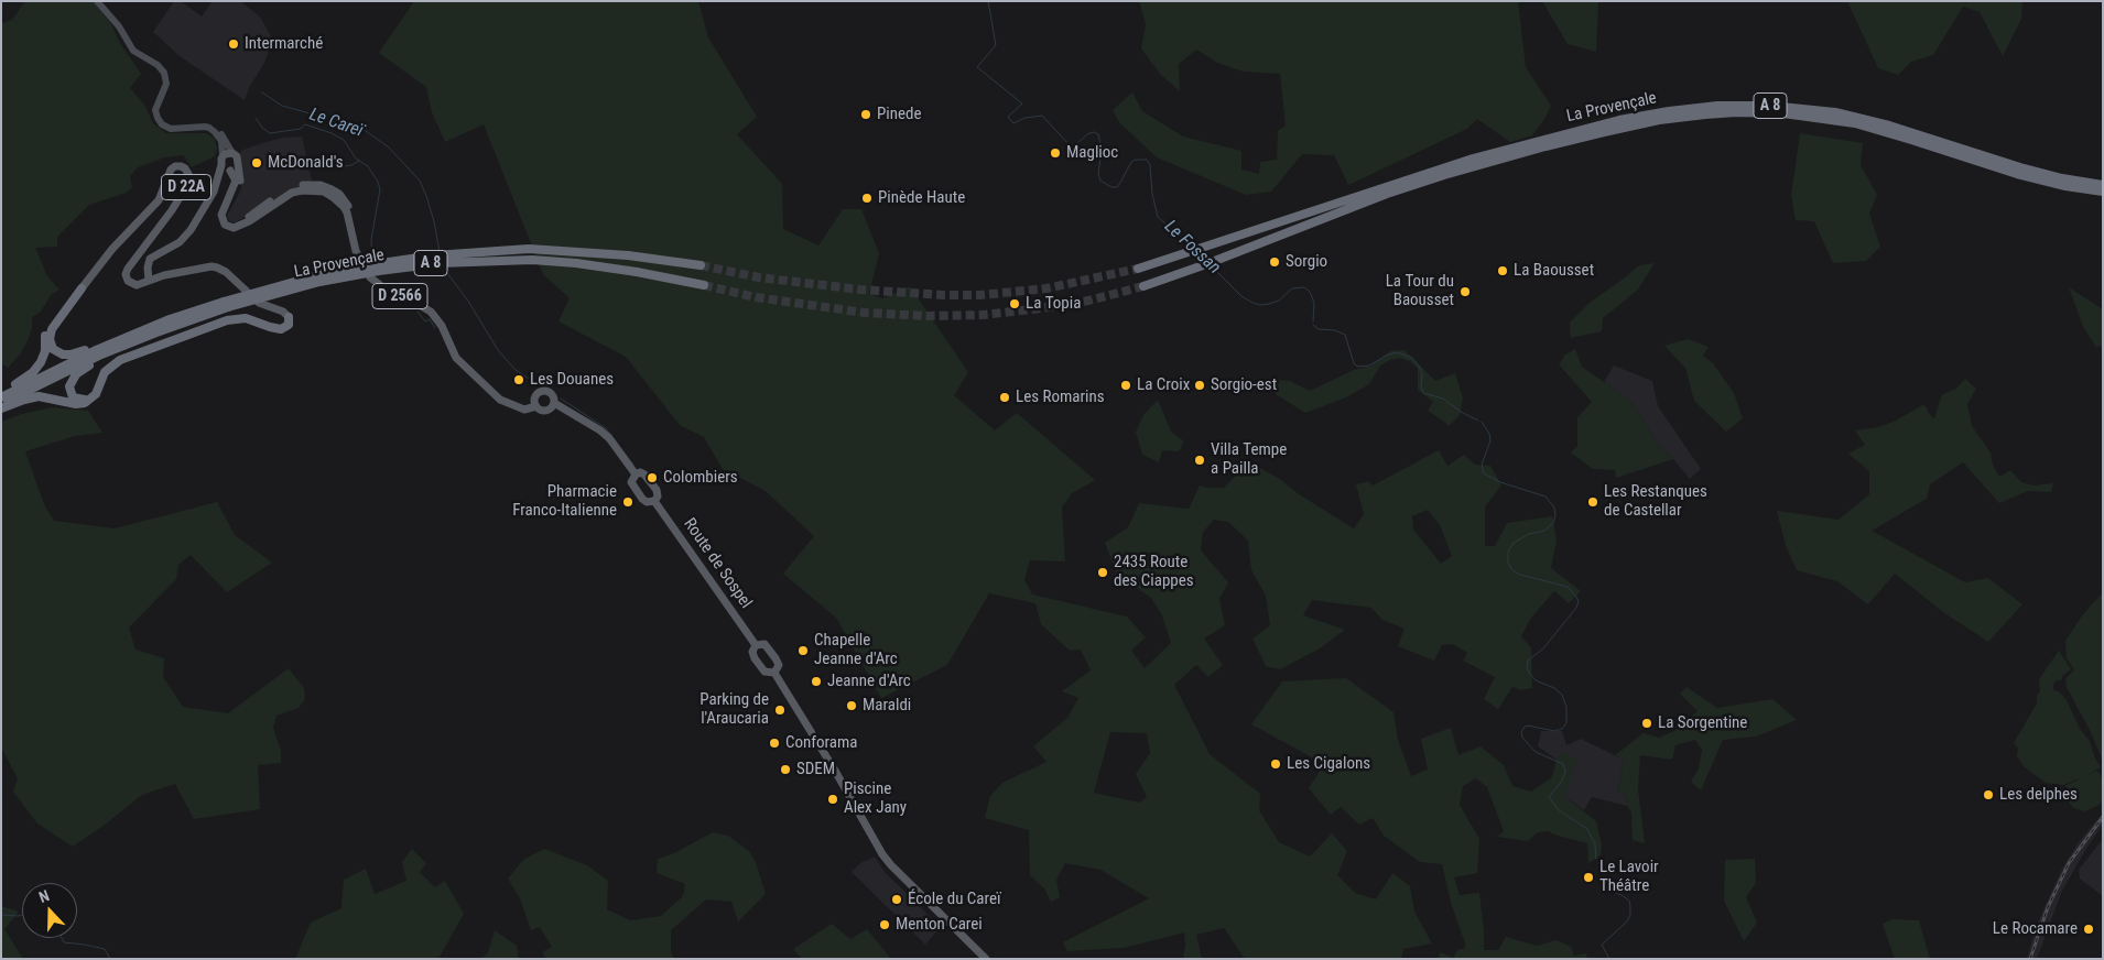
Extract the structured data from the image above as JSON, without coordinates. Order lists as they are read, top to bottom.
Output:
{
  "streets": {
    "highway": ["A 8", "La Provençale"],
    "main road": ["D 22A", "D 2566", "Route de Sospel"]
  },
  "crossings": [
    ["D 22A", "D 2566"],
    ["D 2566", "Route de Sospel"]
  ],
  "water": ["Le Careï", "Le Fossan"],
  "places": [
    "Intermarché",
    "Pinede",
    "Maglioc",
    "McDonald's",
    "Pinède Haute",
    "Sorgio",
    "La Baousset",
    "La Tour du Baousset",
    "La Topia",
    "Les Douanes",
    "La Croix",
    "Sorgio-est",
    "Les Romarins",
    "Villa Tempe a Pailla",
    "Colombiers",
    "Pharmacie Franco-Italienne",
    "Les Restanques de Castellar",
    "2435 Route des Ciappes",
    "Chapelle Jeanne d'Arc",
    "Jeanne d'Arc",
    "Maraldi",
    "Parking de l'Araucaria",
    "La Sorgentine",
    "Conforama",
    "Les Cigalons",
    "SDEM",
    "Les delphes",
    "Piscine Alex Jany",
    "Le Lavoir Théâtre",
    "École du Careï",
    "Menton Carei",
    "Le Rocamare"
  ],
  "north": "top"
}
